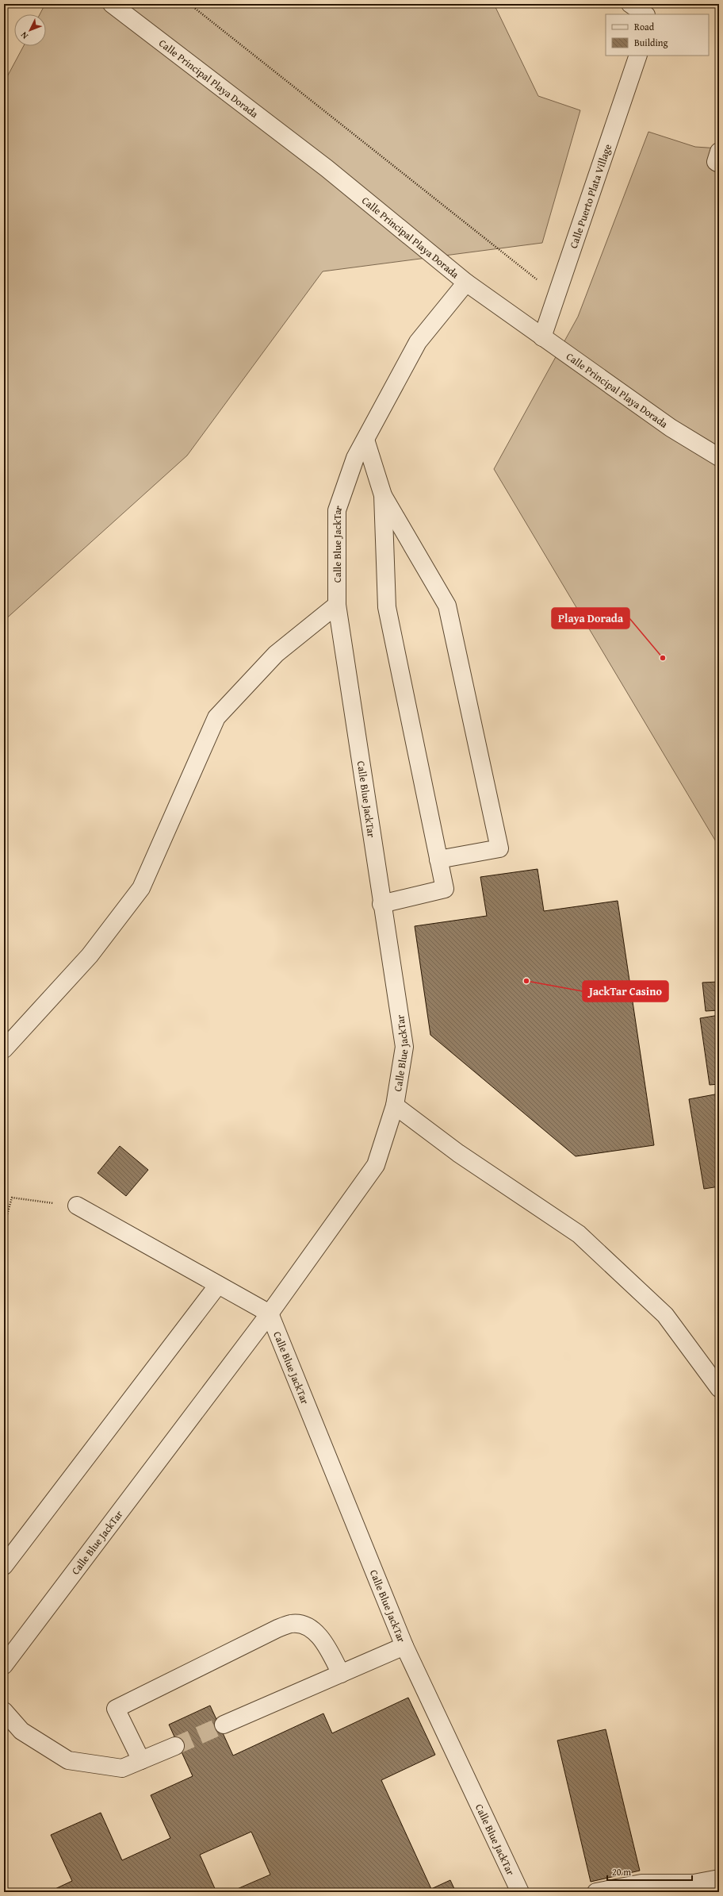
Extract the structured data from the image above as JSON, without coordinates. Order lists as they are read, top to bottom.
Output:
{
  "streets": {
    "street": ["Calle Principal Playa Dorada", "Calle Puerto Plata Village", "Calle Blue JackTar"]
  },
  "crossings": [
    ["Calle Principal Playa Dorada", "Calle Puerto Plata Village"],
    ["Calle Principal Playa Dorada", "Calle Blue JackTar"]
  ],
  "places": ["Playa Dorada", "JackTar Casino"],
  "legend": ["Road", "Building"],
  "scale_bar": "20 m",
  "north": "bottom left"
}
